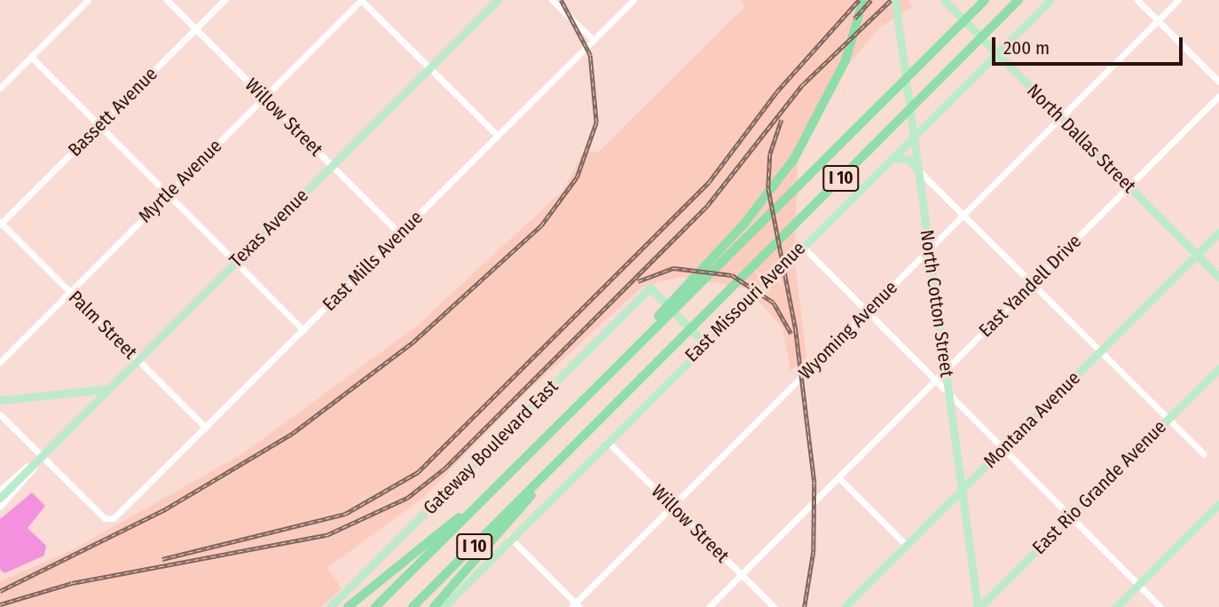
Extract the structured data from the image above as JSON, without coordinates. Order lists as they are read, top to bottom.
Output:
{
  "streets": {
    "highway": ["I 10"],
    "main road": [
      "North Dallas Street",
      "Texas Avenue",
      "East Missouri Avenue",
      "North Cotton Street",
      "Montana Avenue",
      "Gateway Boulevard East",
      "East Rio Grande Avenue"
    ],
    "street": [
      "Bassett Avenue",
      "Willow Street",
      "Myrtle Avenue",
      "East Mills Avenue",
      "East Yandell Drive",
      "Palm Street",
      "Wyoming Avenue"
    ]
  },
  "crossings": [
    ["Bassett Avenue", "Willow Street"],
    ["Bassett Avenue", "Palm Street"],
    ["Willow Street", "Myrtle Avenue"],
    ["Willow Street", "Texas Avenue"],
    ["Willow Street", "East Mills Avenue"],
    ["Willow Street", "East Yandell Drive"],
    ["Willow Street", "East Missouri Avenue"],
    ["Willow Street", "Wyoming Avenue"],
    ["North Dallas Street", "East Yandell Drive"],
    ["North Dallas Street", "East Missouri Avenue"],
    ["North Dallas Street", "Wyoming Avenue"],
    ["North Dallas Street", "Montana Avenue"],
    ["Myrtle Avenue", "Palm Street"],
    ["Texas Avenue", "East Mills Avenue"],
    ["Texas Avenue", "Palm Street"],
    ["East Mills Avenue", "Palm Street"],
    ["East Yandell Drive", "North Cotton Street"],
    ["East Missouri Avenue", "North Cotton Street"],
    ["East Missouri Avenue", "Gateway Boulevard East"],
    ["North Cotton Street", "Wyoming Avenue"],
    ["North Cotton Street", "Montana Avenue"],
    ["North Cotton Street", "East Rio Grande Avenue"]
  ],
  "scale_bar": "200 m"
}
